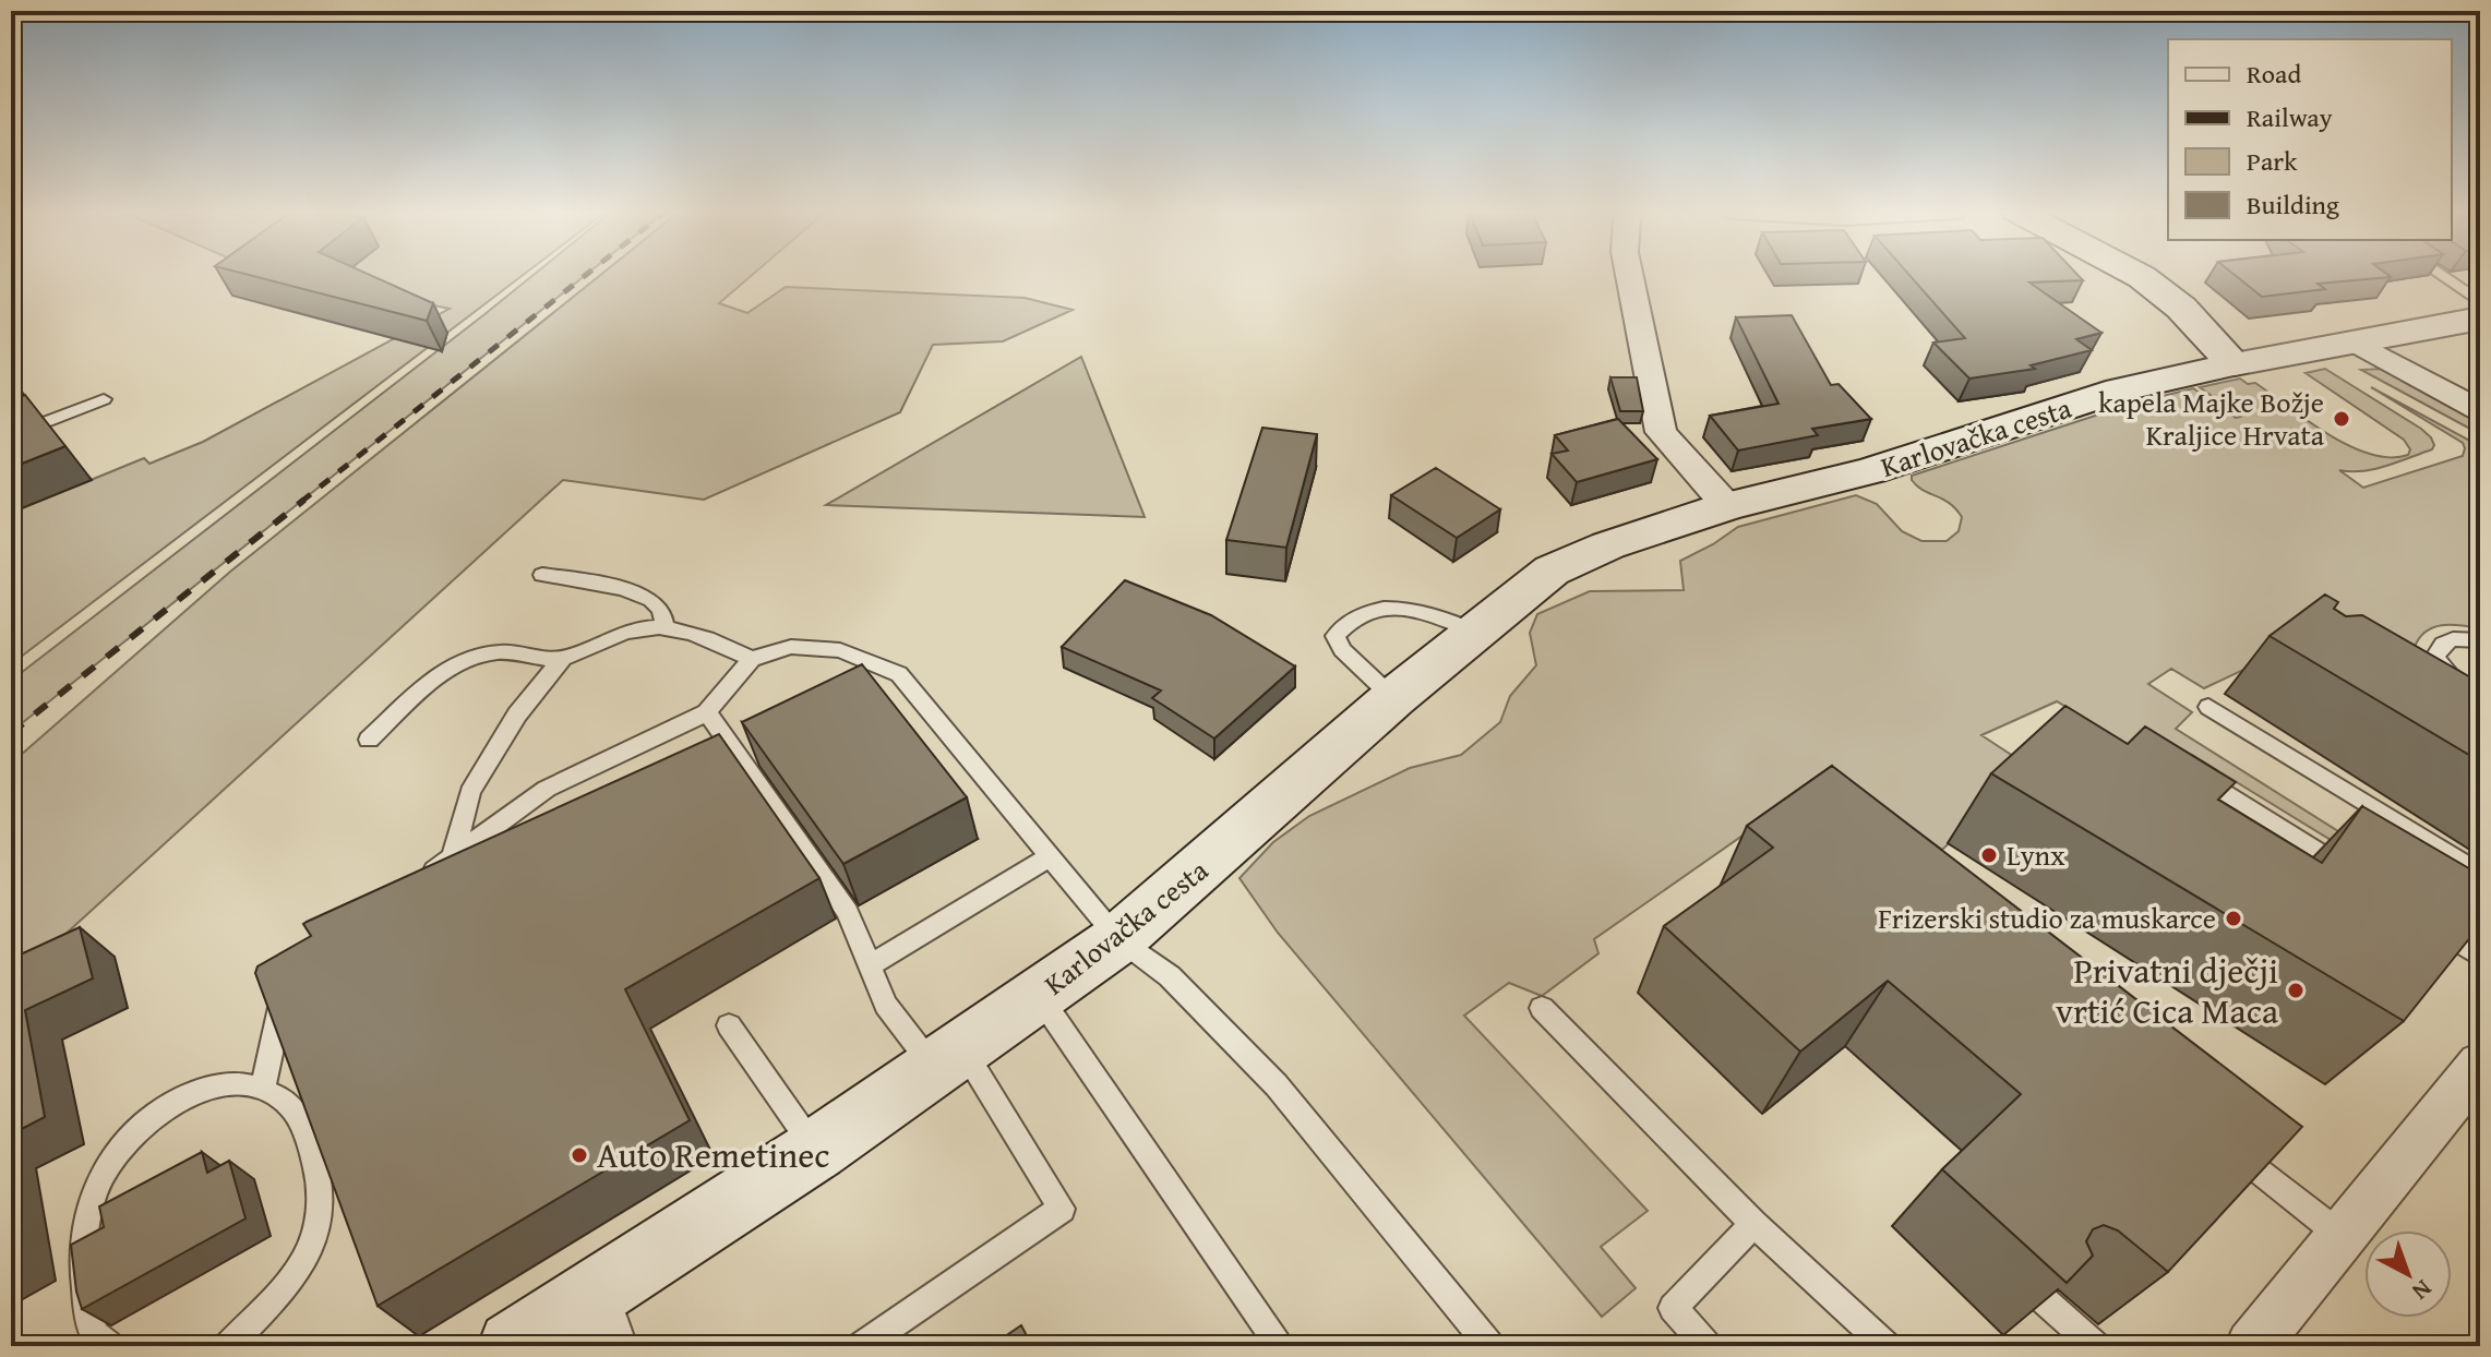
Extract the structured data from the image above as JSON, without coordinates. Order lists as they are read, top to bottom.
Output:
{
  "streets": {
    "main road": ["Karlovačka cesta"]
  },
  "places": [
    "kapela Majke Božje Kraljice Hrvata",
    "Lynx",
    "Frizerski studio za muskarce",
    "Privatni dječji vrtić Cica Maca",
    "Auto Remetinec"
  ],
  "legend": [
    "Road",
    "Railway",
    "Park",
    "Building"
  ],
  "north": "bottom right"
}
